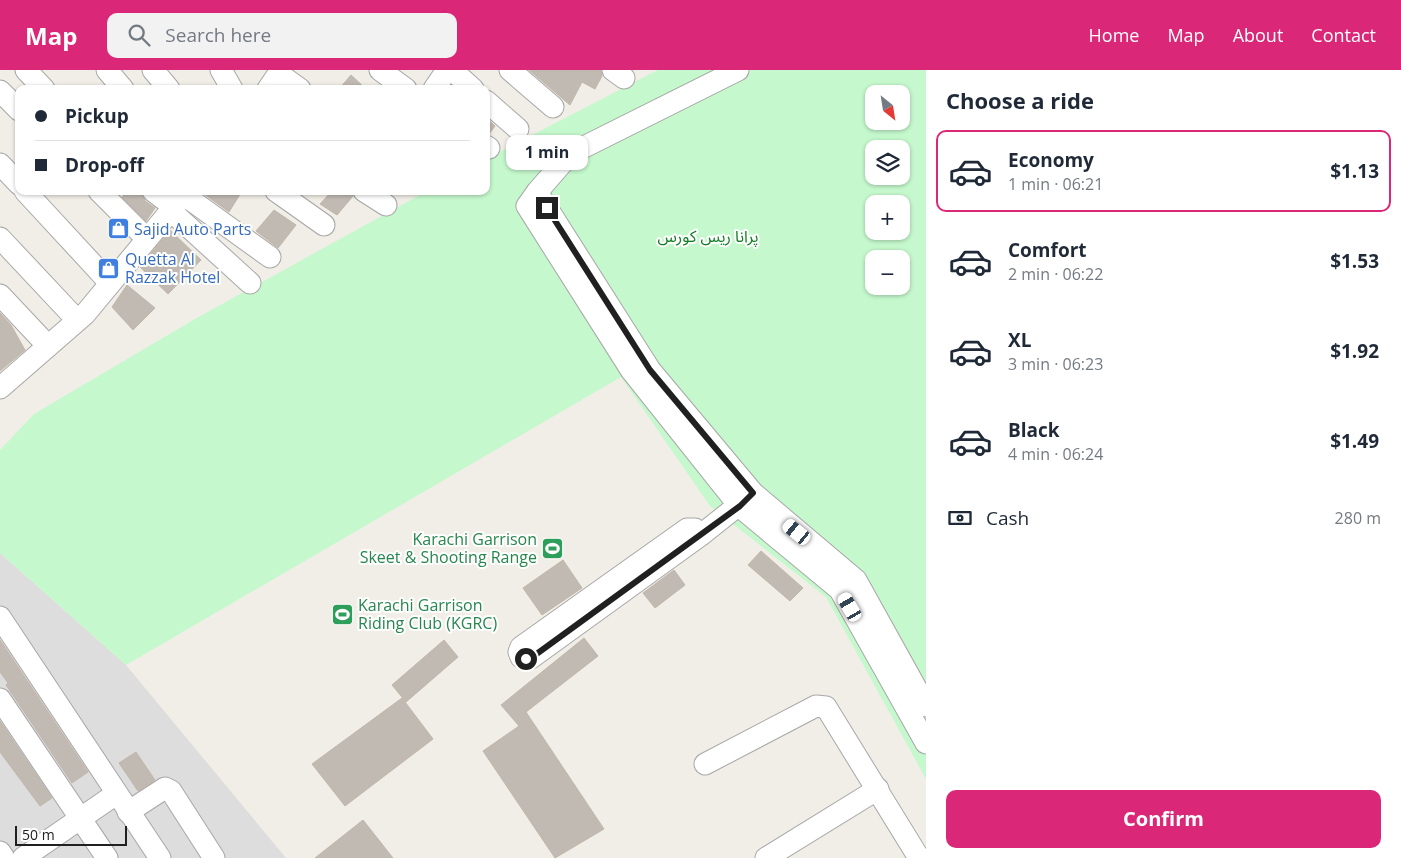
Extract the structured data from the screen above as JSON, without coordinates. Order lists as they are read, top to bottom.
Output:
{
  "parks": ["پرانا ریس کورس"],
  "places": {
    "shop": ["Sajid Auto Parts", "Quetta Al Razzak Hotel"],
    "sports": ["Karachi Garrison Skeet & Shooting Range", "Karachi Garrison Riding Club (KGRC)"]
  },
  "scale_bar": "50 m",
  "north": "bottom right",
  "page": {
    "header": "Map",
    "search": "Search here",
    "nav": [
      "Home",
      "Map",
      "About",
      "Contact"
    ],
    "heading": "Choose a ride",
    "map_buttons": ["+", "−"],
    "banner": ["Pickup", "Drop-off"],
    "list": [
      {
        "name": "Economy",
        "note": "1 min · 06:21",
        "value": "$1.13"
      },
      {
        "name": "Comfort",
        "note": "2 min · 06:22",
        "value": "$1.53"
      },
      {
        "name": "XL",
        "note": "3 min · 06:23",
        "value": "$1.92"
      },
      {
        "name": "Black",
        "note": "4 min · 06:24",
        "value": "$1.49"
      }
    ],
    "bubble": "1 min",
    "pay": ["Cash", "280 m"],
    "buttons": "Confirm",
    "scale": "50 m"
  }
}
